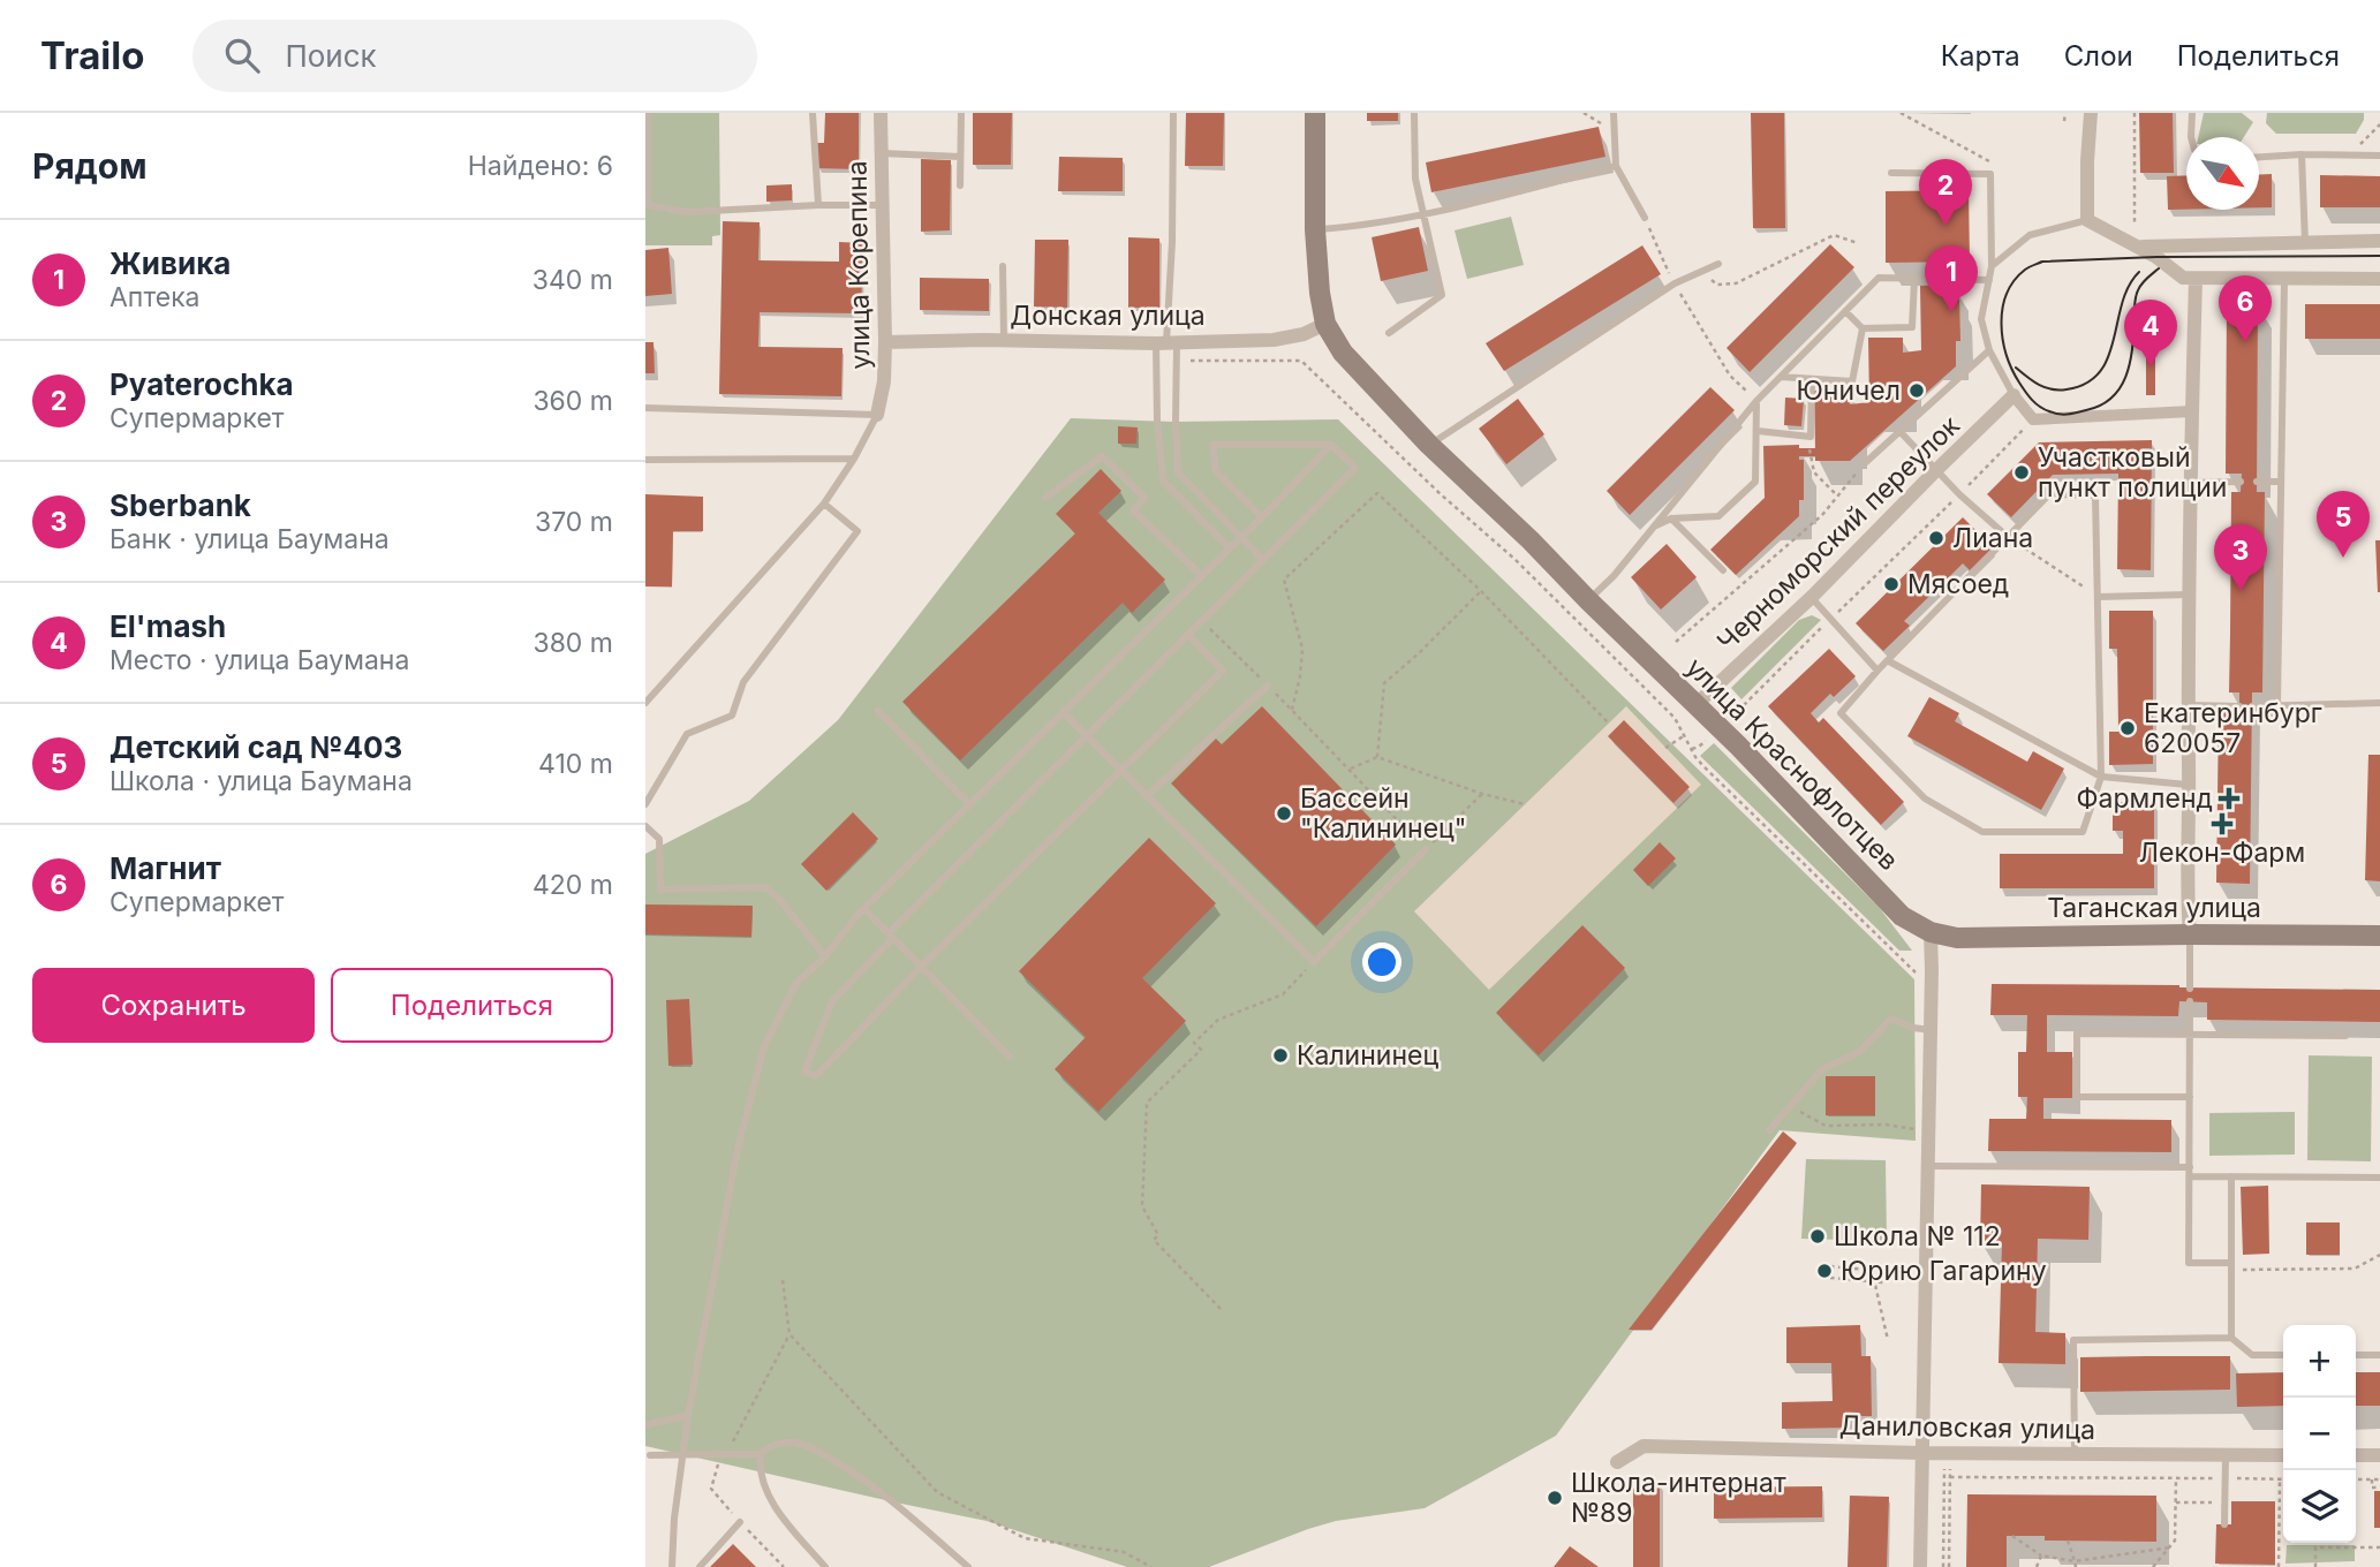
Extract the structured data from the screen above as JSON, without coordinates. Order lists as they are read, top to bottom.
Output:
{
  "streets": {
    "main road": ["улица Краснофлотцев", "Таганская улица"],
    "street": [
      "улица Корепина",
      "Донская улица",
      "Черноморский переулок",
      "Даниловская улица"
    ]
  },
  "crossings": [
    ["улица Корепина", "Донская улица"],
    ["Донская улица", "улица Краснофлотцев"],
    ["Черноморский переулок", "улица Краснофлотцев"],
    ["улица Краснофлотцев", "Таганская улица"]
  ],
  "places": {
    "other": [
      "Юничел",
      "Участковый пункт полиции",
      "Лиана",
      "Мясоед",
      "Екатеринбург 620057",
      "Бассейн \"Калининец\"",
      "Калининец",
      "Школа № 112",
      "Юрию Гагарину",
      "Школа-интернат №89"
    ],
    "health": ["Фармленд", "Лекон-Фарм"]
  },
  "north": "bottom right",
  "page": {
    "header": "Trailo",
    "search": "Поиск",
    "nav": ["Карта", "Слои", "Поделиться"],
    "heading": ["Рядом", "Найдено: 6"],
    "pins": [
      "2",
      "1",
      "6",
      "4",
      "5",
      "3"
    ],
    "list": [
      {
        "mark": "1",
        "name": "Живика",
        "note": "Аптека",
        "value": "340 m"
      },
      {
        "mark": "2",
        "name": "Pyaterochka",
        "note": "Супермаркет",
        "value": "360 m"
      },
      {
        "mark": "3",
        "name": "Sberbank",
        "note": "Банк · улица Баумана",
        "value": "370 m"
      },
      {
        "mark": "4",
        "name": "El'mash",
        "note": "Место · улица Баумана",
        "value": "380 m"
      },
      {
        "mark": "5",
        "name": "Детский сад №403",
        "note": "Школа · улица Баумана",
        "value": "410 m"
      },
      {
        "mark": "6",
        "name": "Магнит",
        "note": "Супермаркет",
        "value": "420 m"
      }
    ],
    "buttons": ["Сохранить", "Поделиться"],
    "map_buttons": ["+", "−"]
  }
}
